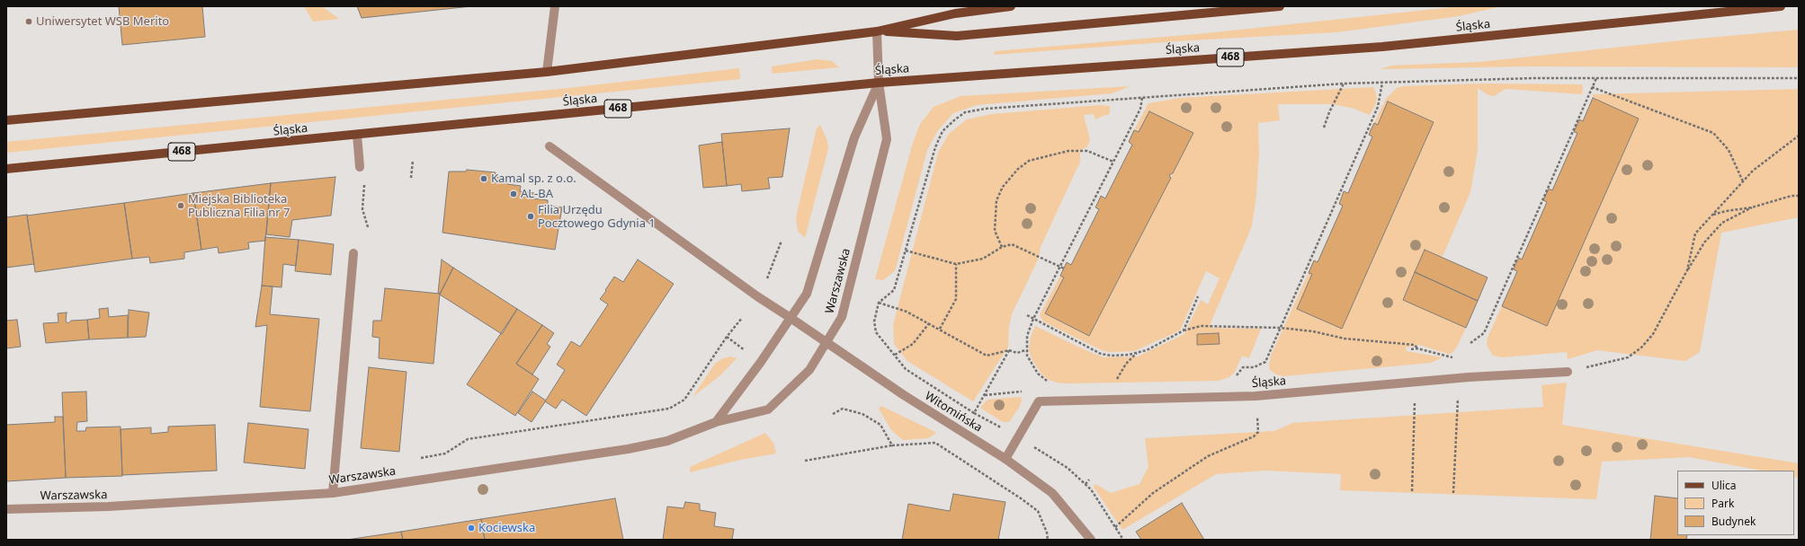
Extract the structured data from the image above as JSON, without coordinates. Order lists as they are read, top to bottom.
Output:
{
  "streets": {
    "main road": ["Śląska", "468"],
    "street": ["Warszawska", "Witomińska"]
  },
  "crossings": [
    ["Śląska", "Warszawska"],
    ["Śląska", "Witomińska"],
    ["Warszawska", "Witomińska"]
  ],
  "places": [
    "Uniwersytet WSB Merito",
    "Kamal sp. z o.o.",
    "AL-BA",
    "Miejska Biblioteka Publiczna Filia nr 7",
    "Filia Urzędu Pocztowego Gdynia 1",
    "Kociewska"
  ],
  "legend": ["Ulica", "Park", "Budynek"]
}
